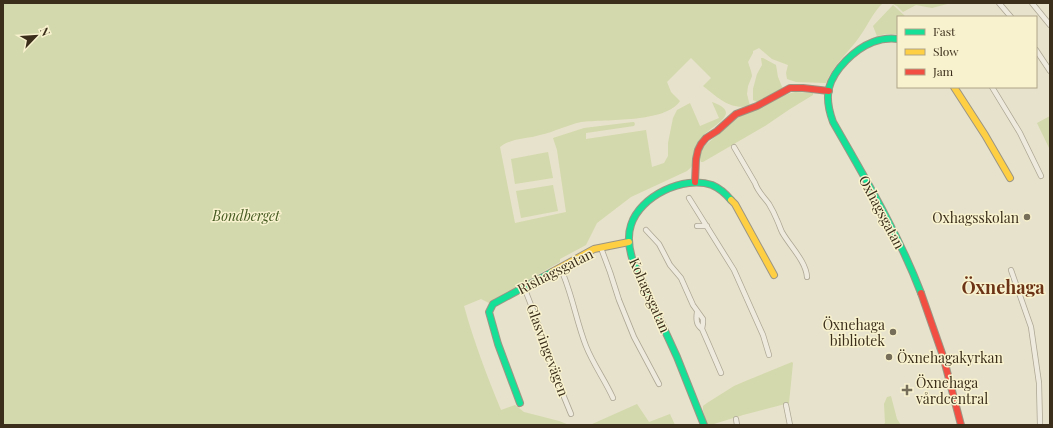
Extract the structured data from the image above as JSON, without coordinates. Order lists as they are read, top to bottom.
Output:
{
  "streets": {
    "street": [
      "Oxhagsgatan",
      "Rishagsgatan",
      "Kohagsgatan",
      "Glasvingevägen"
    ]
  },
  "crossings": [
    ["Rishagsgatan", "Kohagsgatan"],
    ["Rishagsgatan", "Glasvingevägen"]
  ],
  "districts": ["Öxnehaga"],
  "parks": ["Bondberget"],
  "places": {
    "other": ["Oxhagsskolan", "Öxnehaga bibliotek", "Öxnehagakyrkan"],
    "health": ["Öxnehaga vårdcentral"]
  },
  "legend": ["Fast", "Slow", "Jam"],
  "north": "top right"
}
